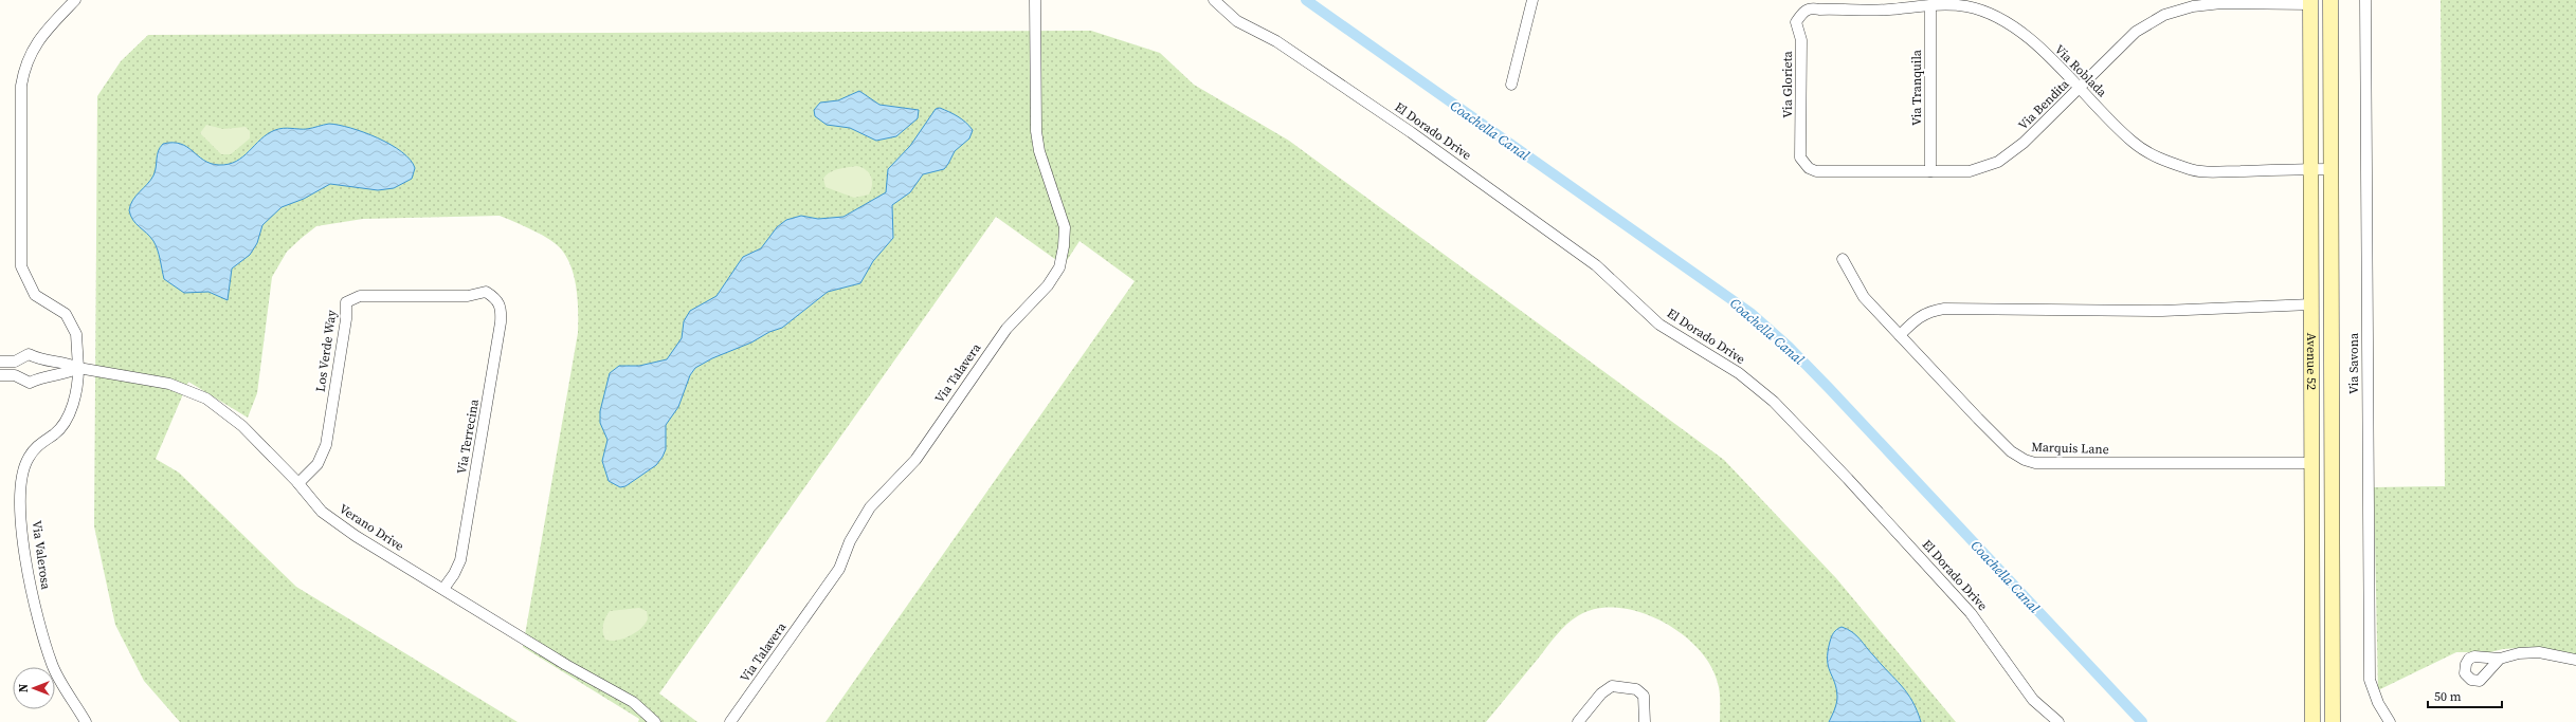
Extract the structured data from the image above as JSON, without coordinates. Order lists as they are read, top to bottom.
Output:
{
  "streets": {
    "main road": ["Avenue 52"],
    "street": [
      "Via Roblada",
      "Via Glorieta",
      "Via Tranquila",
      "Via Bendita",
      "El Dorado Drive",
      "Los Verde Way",
      "Via Savona",
      "Via Talavera",
      "Via Terrecina",
      "Marquis Lane",
      "Verano Drive",
      "Via Valerosa"
    ]
  },
  "crossings": [
    ["Via Roblada", "Via Glorieta"],
    ["Via Roblada", "Via Tranquila"],
    ["Via Roblada", "Via Bendita"],
    ["Via Roblada", "Avenue 52"],
    ["Via Glorieta", "Via Bendita"],
    ["Via Tranquila", "Via Bendita"],
    ["Via Bendita", "Avenue 52"],
    ["Los Verde Way", "Via Terrecina"],
    ["Los Verde Way", "Verano Drive"],
    ["Avenue 52", "Marquis Lane"],
    ["Via Terrecina", "Verano Drive"],
    ["Verano Drive", "Via Valerosa"]
  ],
  "water": ["Coachella Canal"],
  "scale_bar": "50 m",
  "north": "left"
}
